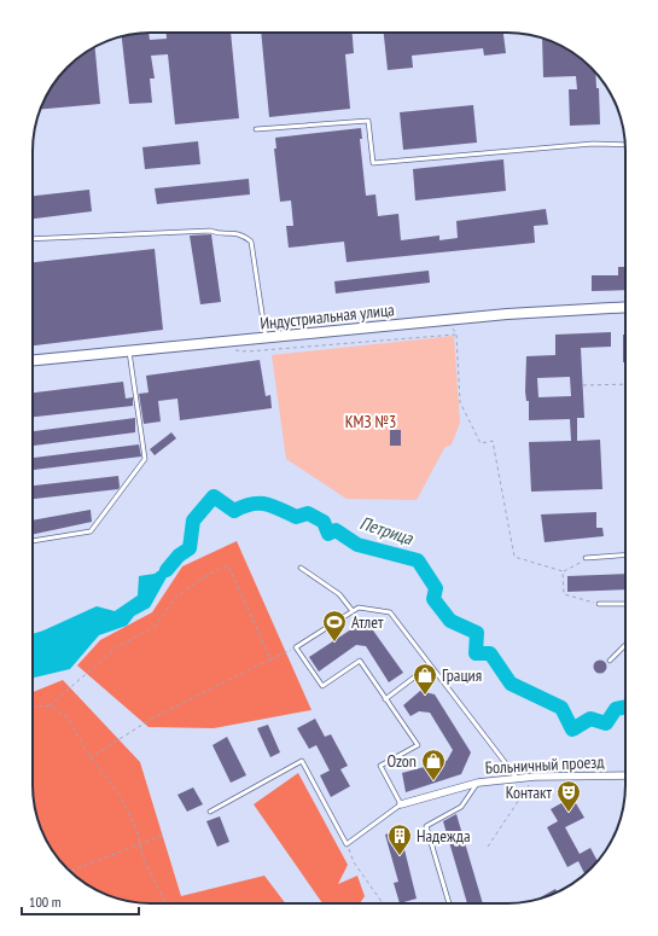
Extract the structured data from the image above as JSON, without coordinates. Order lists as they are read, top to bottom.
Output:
{
  "streets": {
    "main road": ["Индустриальная улица"],
    "street": ["Больничный проезд"]
  },
  "water": ["Петрица"],
  "parks": ["КМЗ №3"],
  "places": {
    "sports": ["Атлет"],
    "shop": ["Грация", "Ozon"],
    "theatre": ["Контакт"],
    "building": ["Надежда"]
  },
  "scale_bar": "100 m"
}
